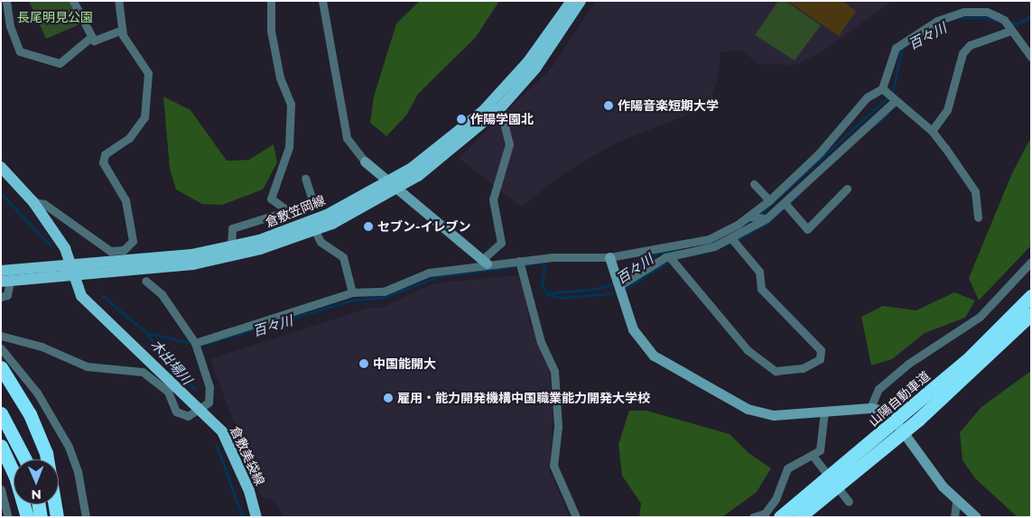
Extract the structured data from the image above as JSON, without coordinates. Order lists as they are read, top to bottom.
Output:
{
  "streets": {
    "highway": ["山陽自動車道"],
    "main road": ["倉敷笠岡線", "倉敷美袋線"]
  },
  "crossings": [
    ["倉敷笠岡線", "倉敷美袋線"]
  ],
  "water": ["百々川", "木出場川"],
  "parks": ["長尾明見公園"],
  "places": [
    "作陽音楽短期大学",
    "作陽学園北",
    "セブン-イレブン",
    "中国能開大",
    "雇用・能力開発機構中国職業能力開発大学校"
  ],
  "north": "bottom"
}
